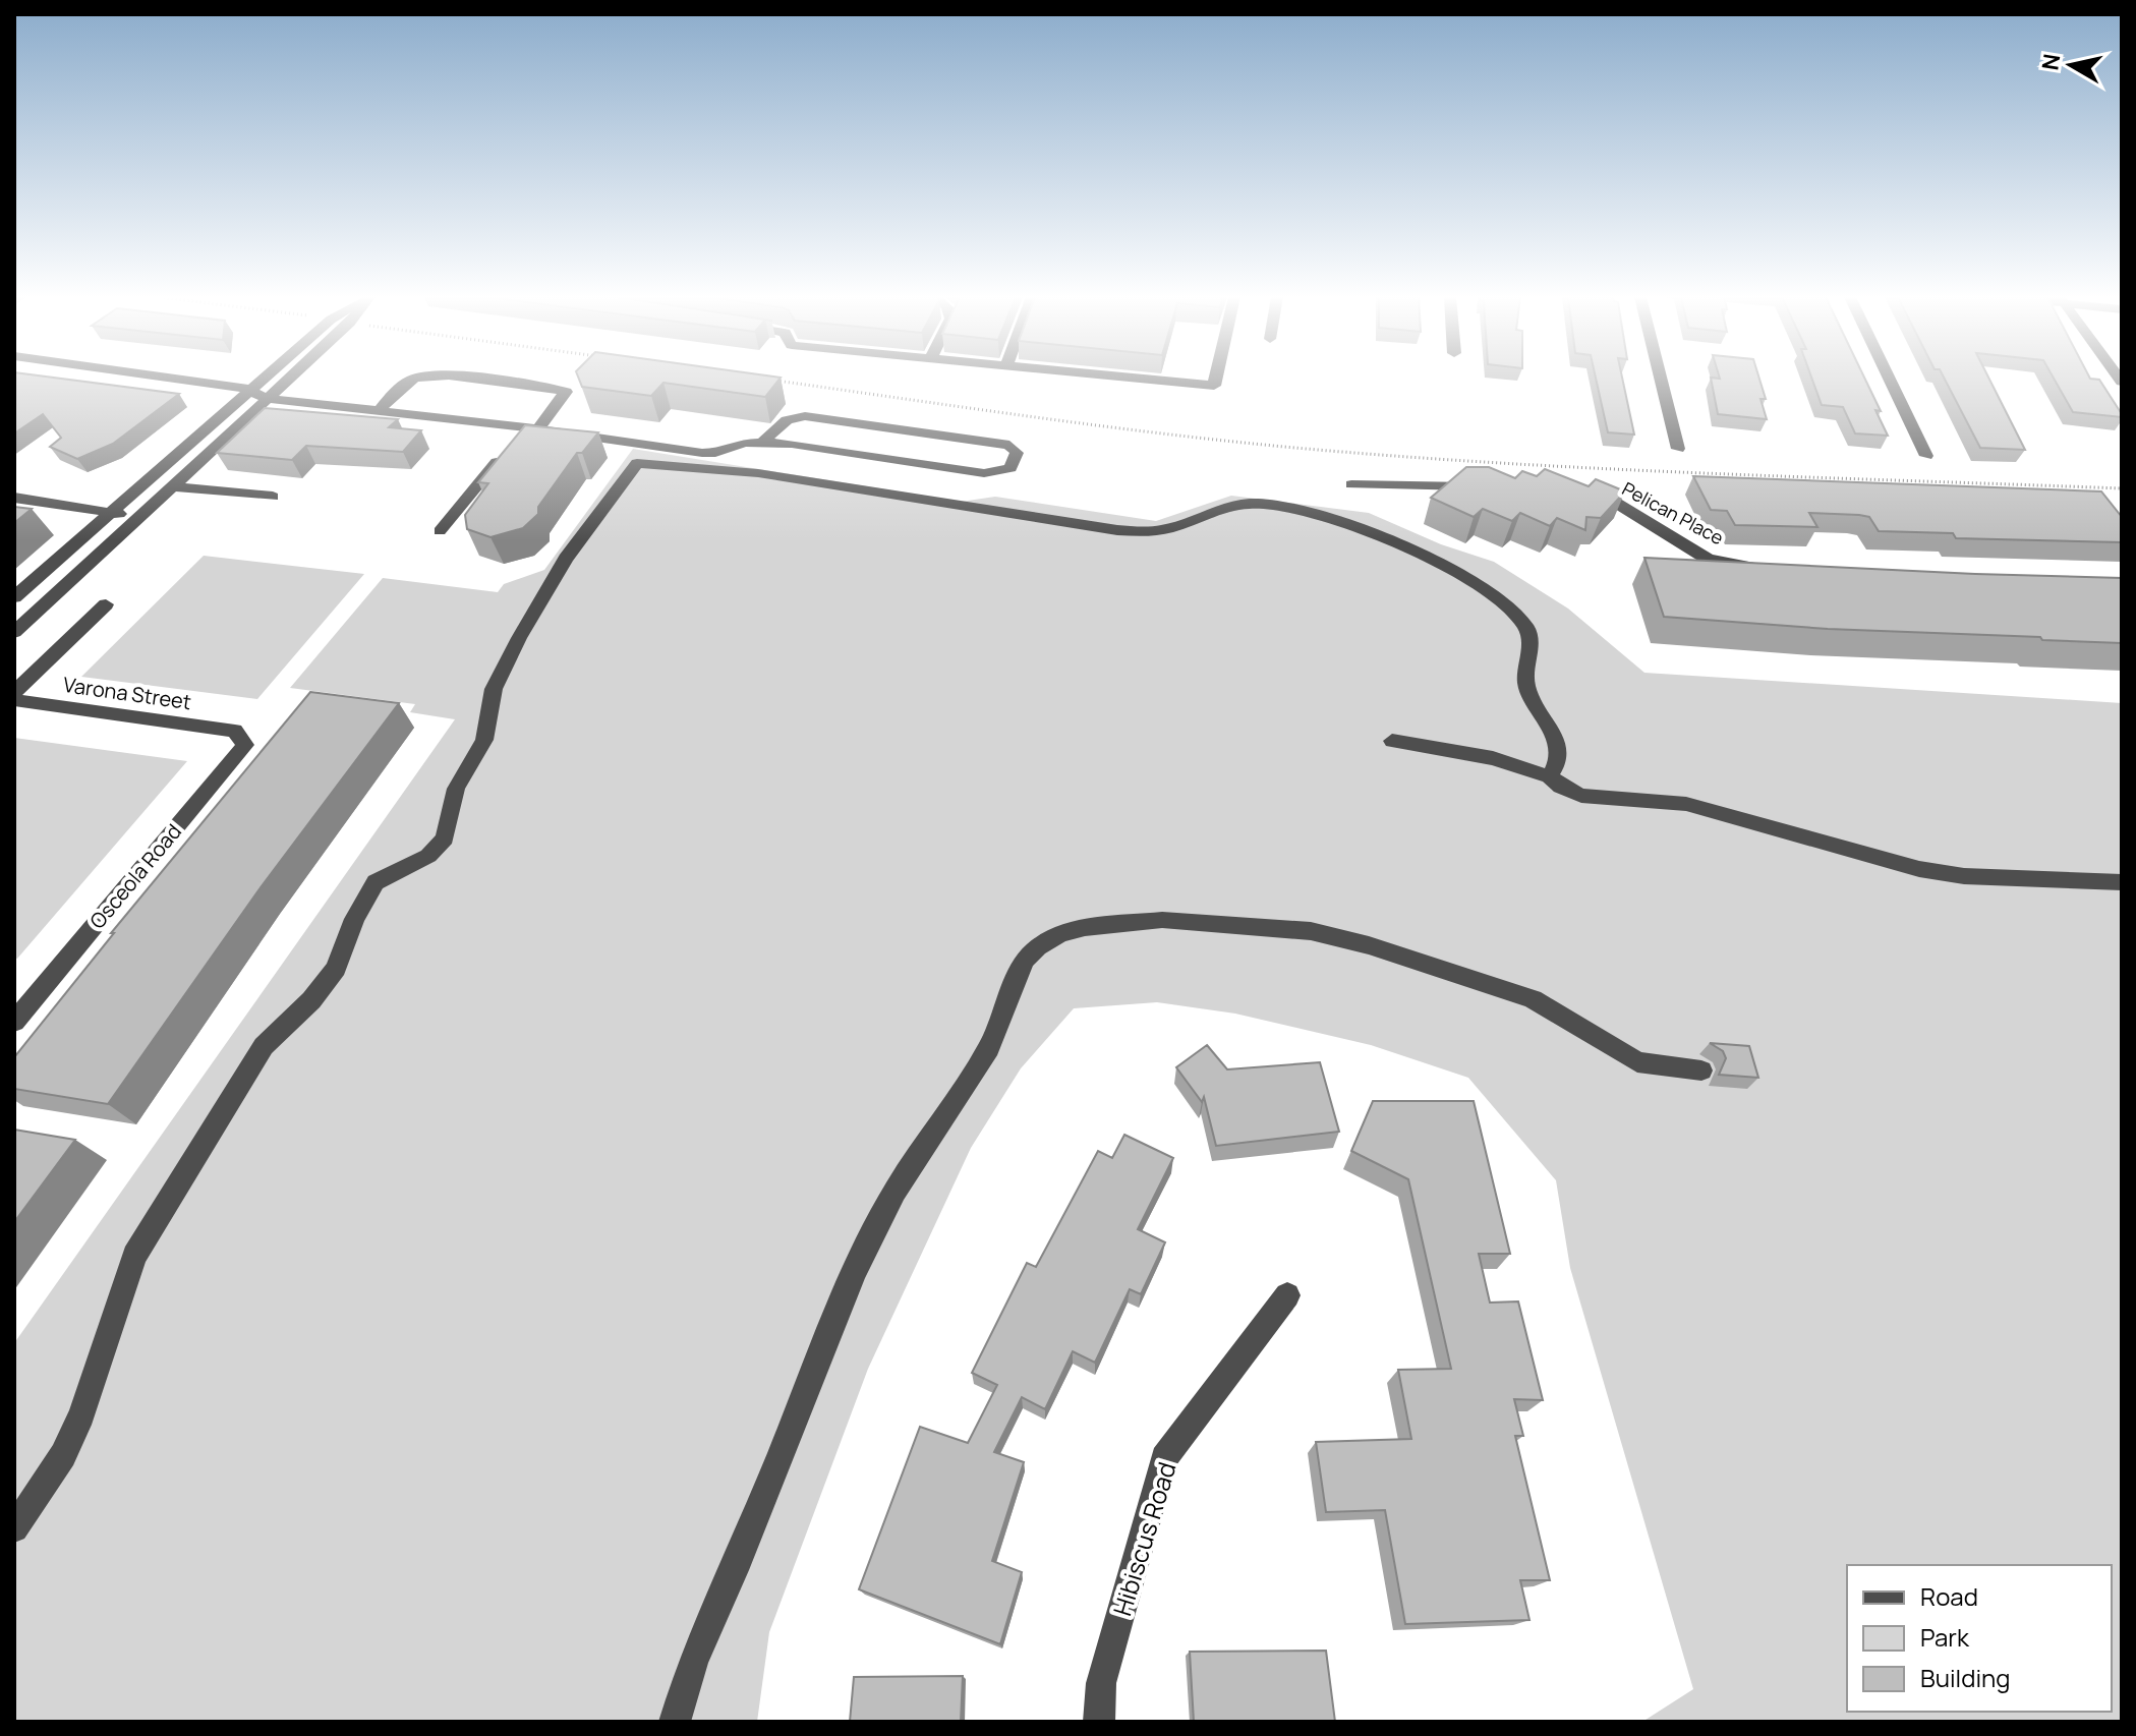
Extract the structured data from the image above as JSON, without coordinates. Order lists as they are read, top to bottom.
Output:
{
  "streets": {
    "street": [
      "Pelican Place",
      "Varona Street",
      "Osceola Road",
      "Hibiscus Road"
    ]
  },
  "crossings": [
    ["Varona Street", "Osceola Road"]
  ],
  "legend": ["Road", "Park", "Building"],
  "north": "left"
}
